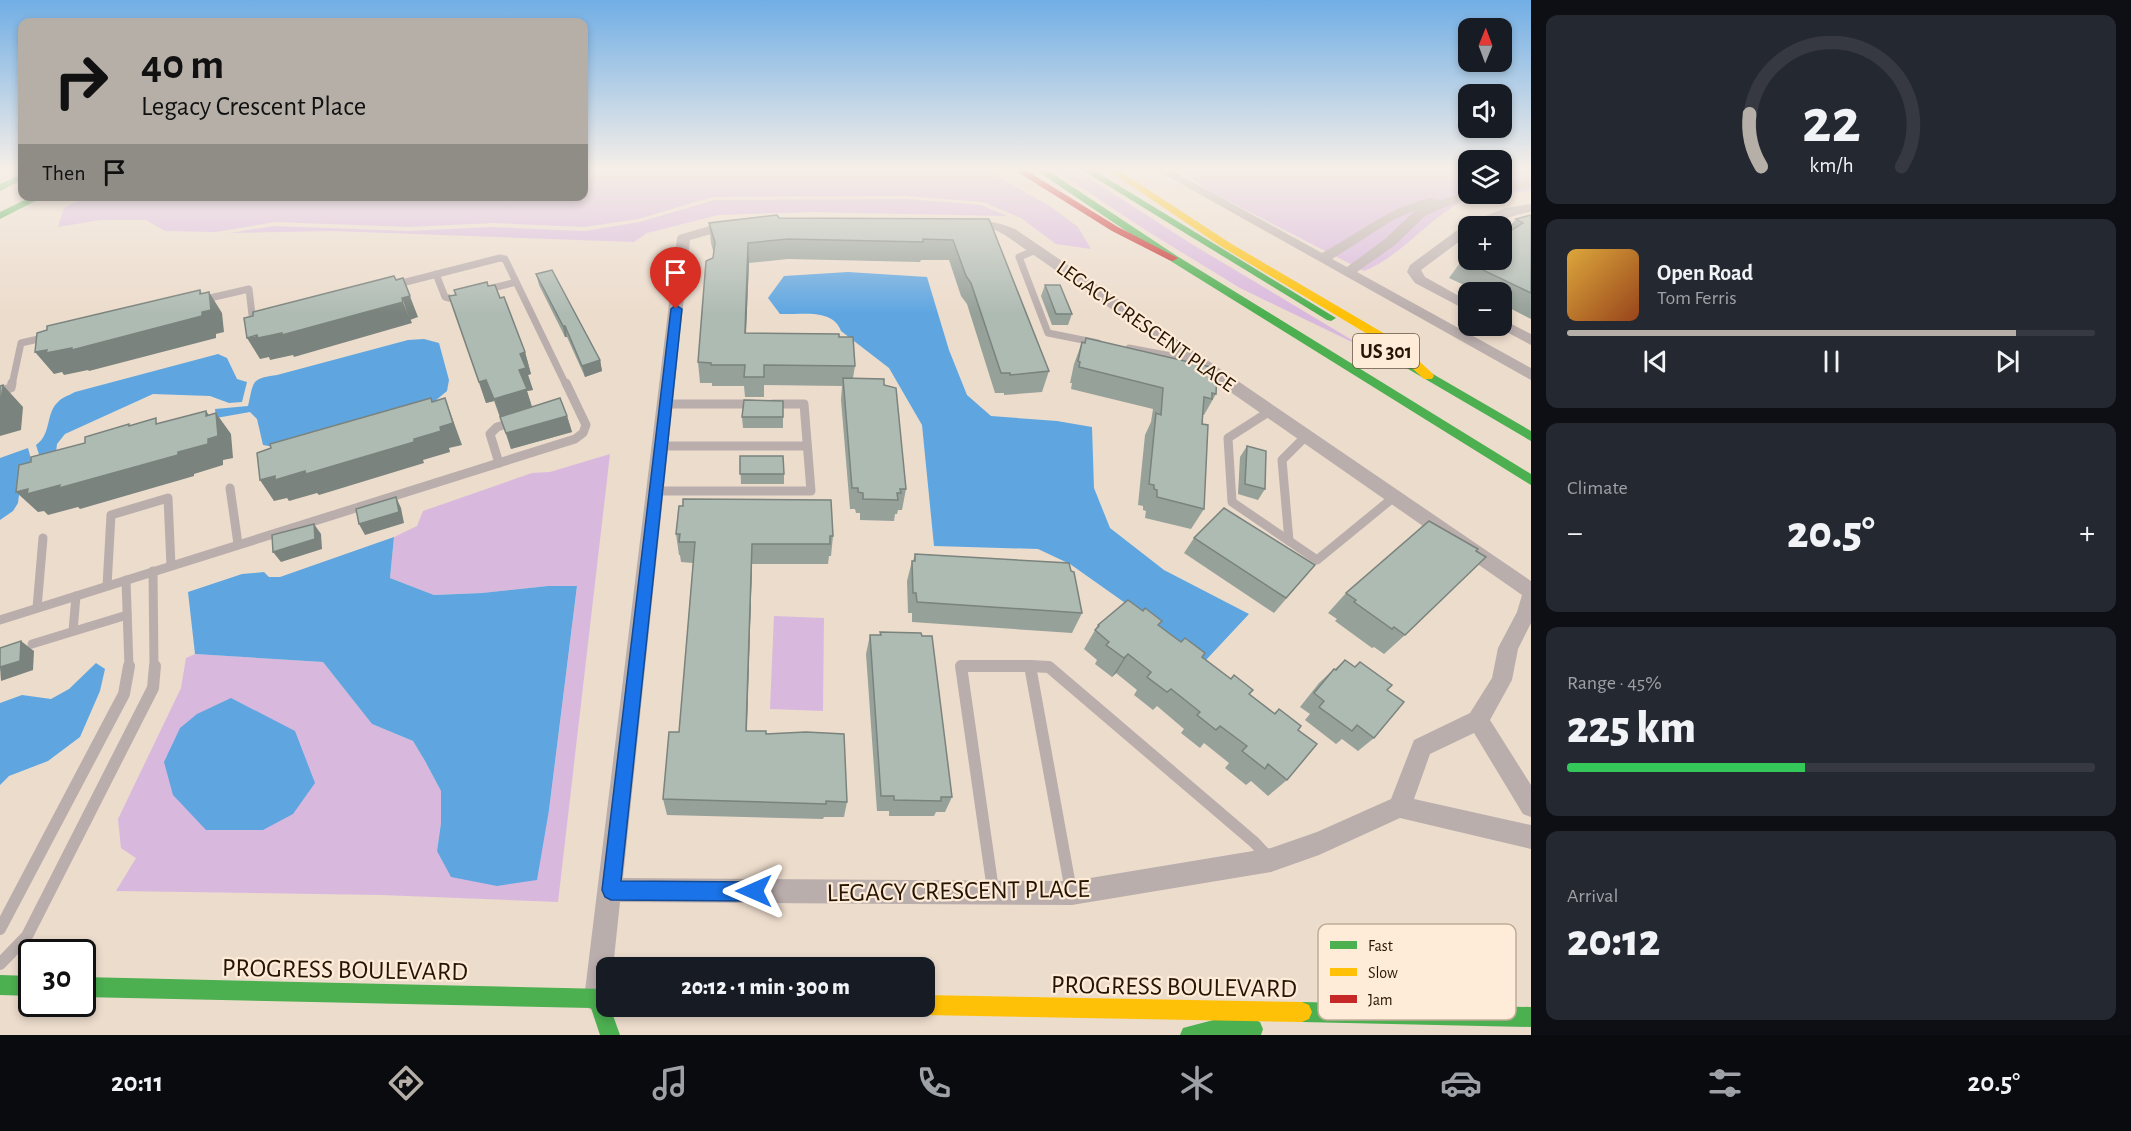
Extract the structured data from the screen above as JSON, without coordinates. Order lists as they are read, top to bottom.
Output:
{
  "streets": {
    "main road": ["US 301", "PROGRESS BOULEVARD"],
    "street": ["LEGACY CRESCENT PLACE"]
  },
  "legend": ["Fast", "Slow", "Jam"],
  "north": "top",
  "page": {
    "map_buttons": ["+", "−"],
    "turn": ["40 m", "Legacy Crescent Place"],
    "then": "Then",
    "song": ["Open Road", "Tom Ferris"],
    "tile": [
      "Climate",
      ["Range · 45%", "225 km"],
      ["Arrival", "20:12"]
    ],
    "heat": ["−", "20.5°", "+"],
    "limit": "30",
    "trip": "20:12 · 1 min · 300 m",
    "tabs": ["20:11", "20.5°"],
    "gauge": ["22", "km/h"]
  }
}
